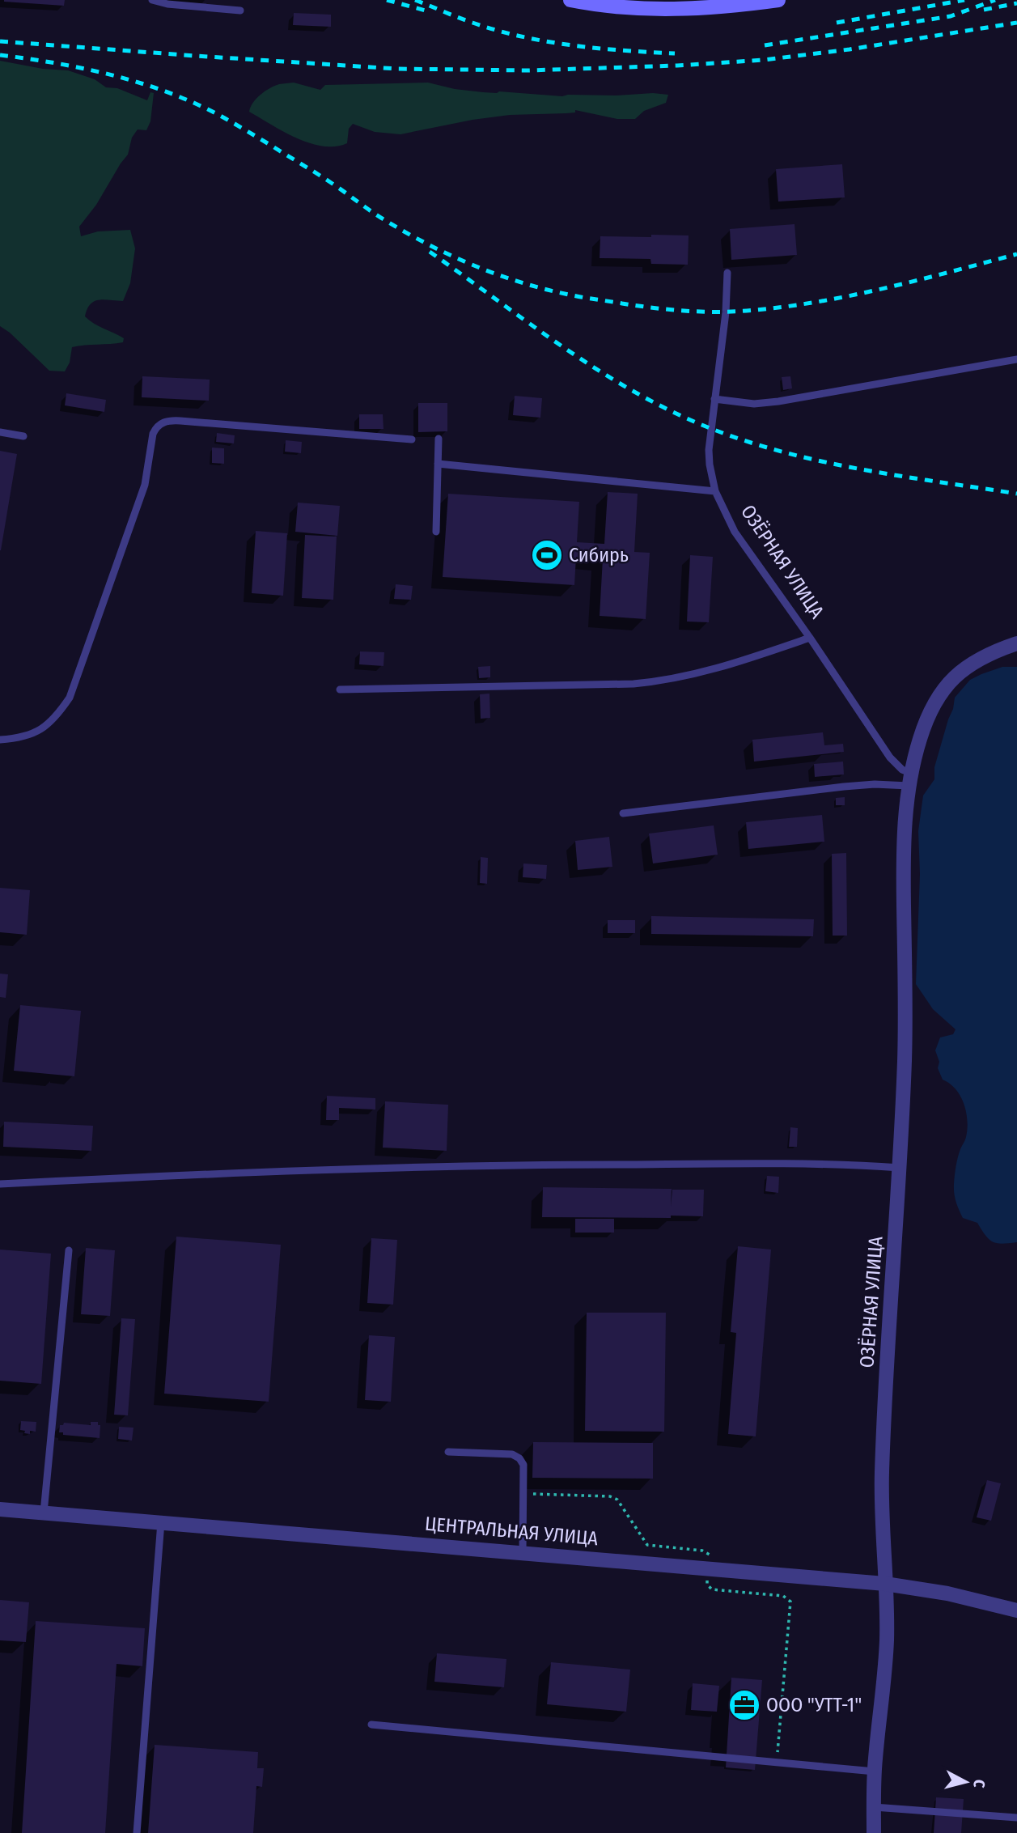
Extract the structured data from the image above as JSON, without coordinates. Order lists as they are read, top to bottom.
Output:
{
  "streets": {
    "street": ["ОЗЁРНАЯ УЛИЦА", "ЦЕНТРАЛЬНАЯ УЛИЦА"]
  },
  "crossings": [
    ["ОЗЁРНАЯ УЛИЦА", "ЦЕНТРАЛЬНАЯ УЛИЦА"]
  ],
  "places": {
    "sports": ["Сибирь"],
    "office": ["ООО \"УТТ-1\""]
  },
  "north": "right"
}
